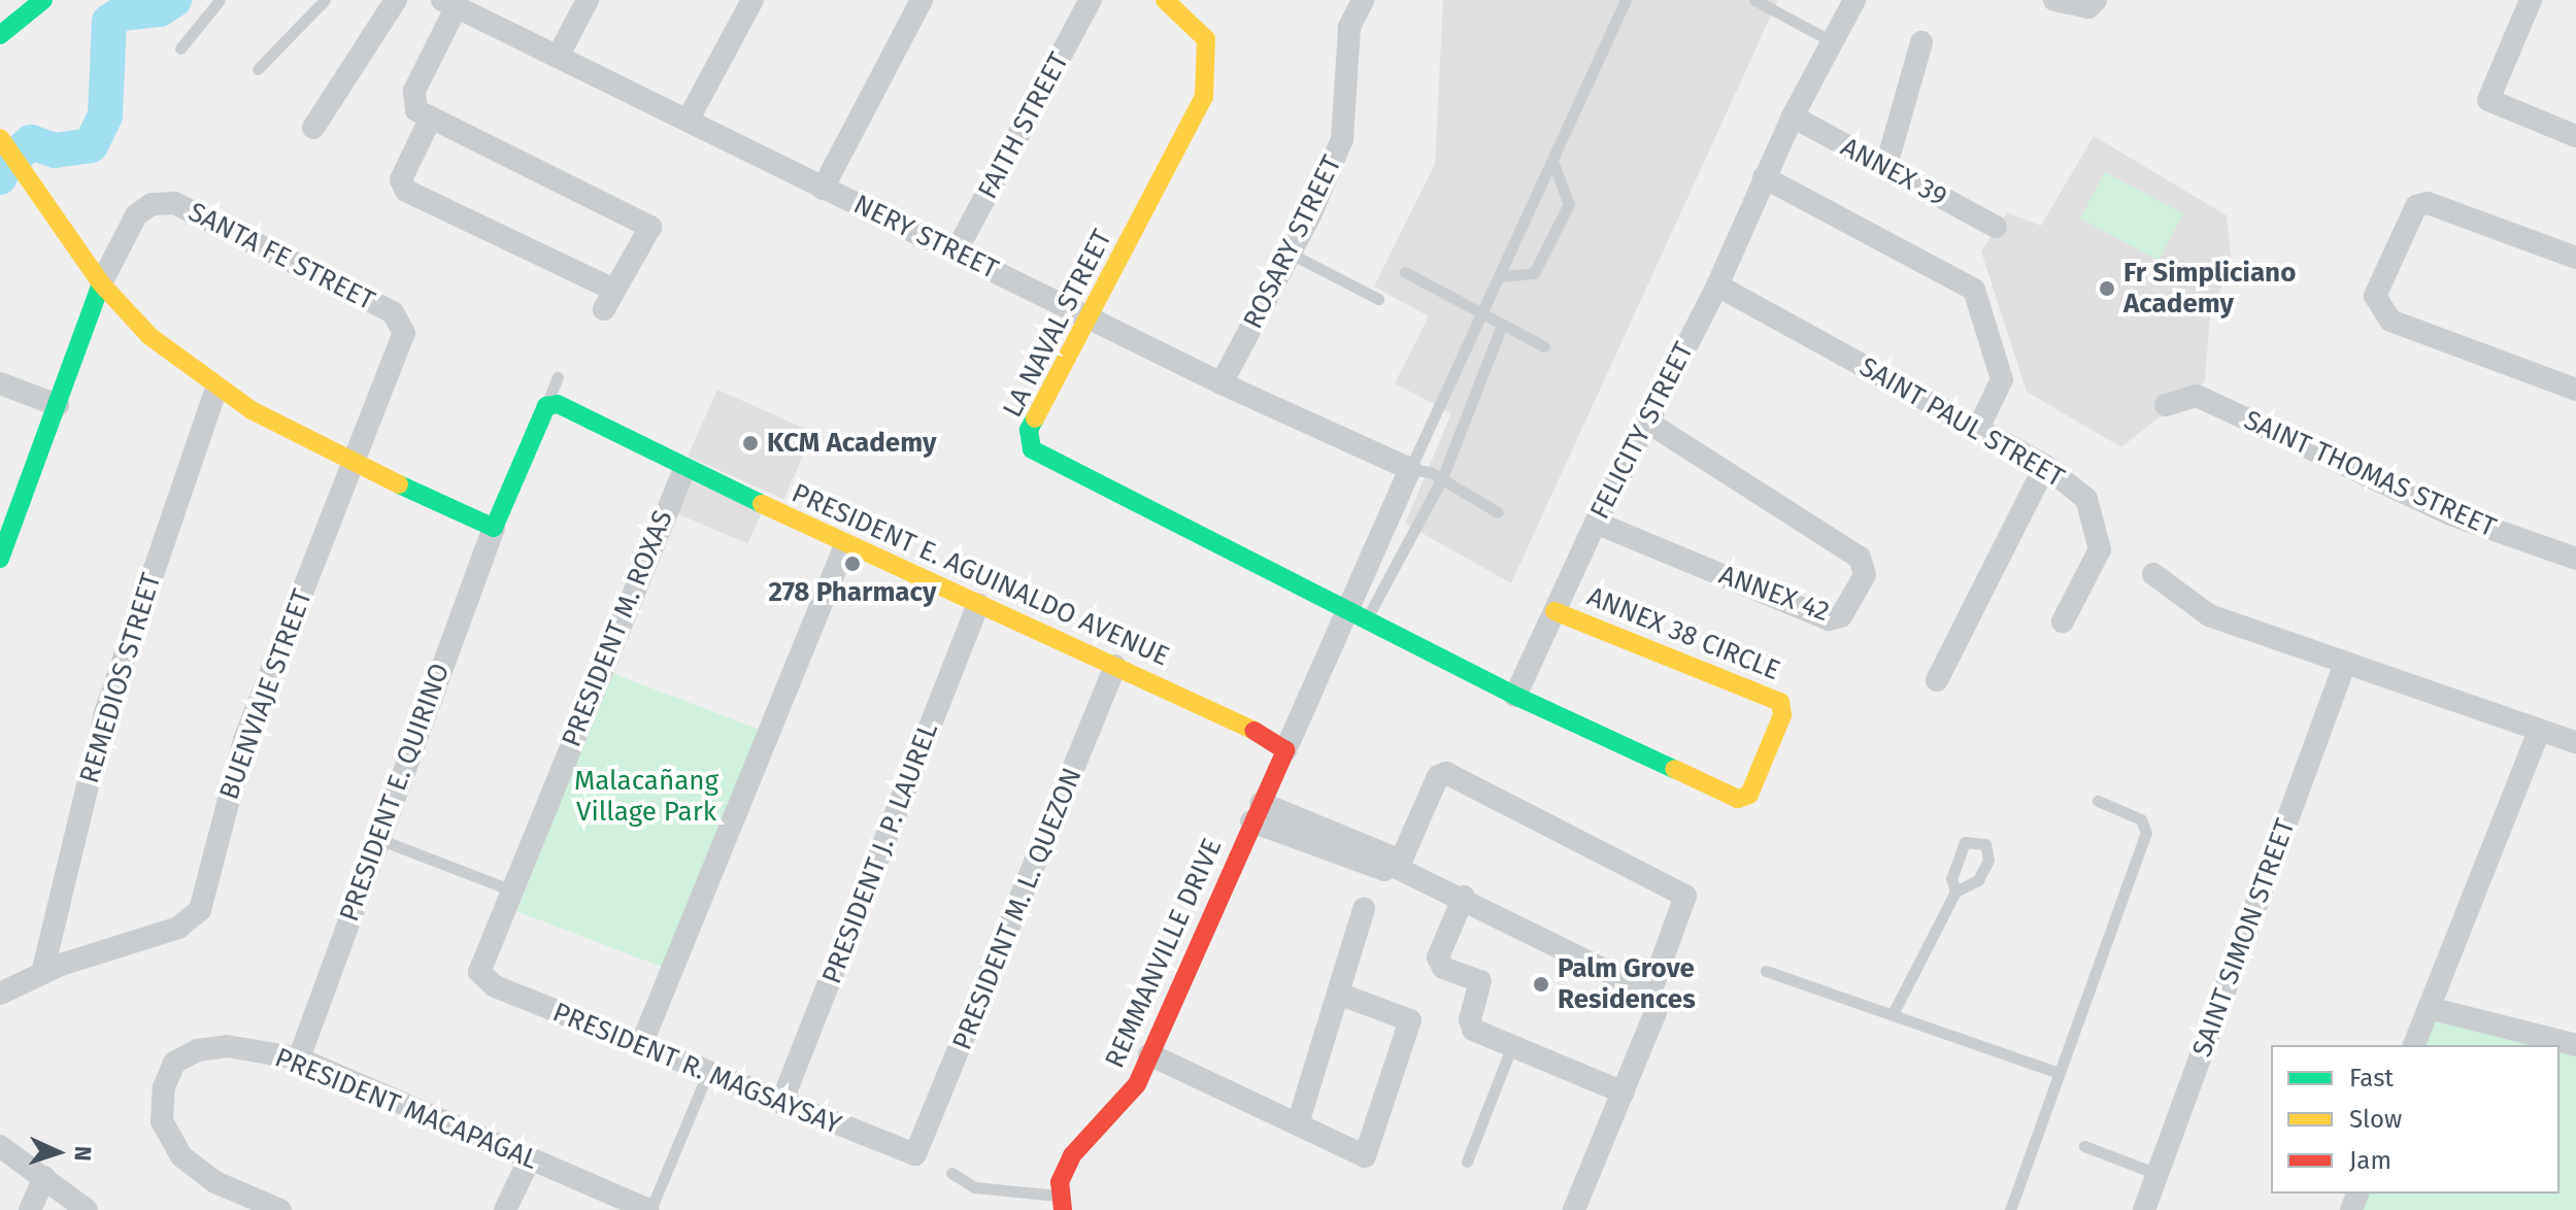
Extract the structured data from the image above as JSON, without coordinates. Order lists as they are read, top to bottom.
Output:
{
  "streets": {
    "main road": [
      "LA NAVAL STREET",
      "PRESIDENT E. AGUINALDO AVENUE",
      "ANNEX 38 CIRCLE",
      "REMMANVILLE DRIVE"
    ],
    "street": [
      "FAITH STREET",
      "ANNEX 39",
      "NERY STREET",
      "ROSARY STREET",
      "SANTA FE STREET",
      "SAINT PAUL STREET",
      "FELICITY STREET",
      "SAINT THOMAS STREET",
      "ANNEX 42",
      "PRESIDENT M. ROXAS",
      "REMEDIOS STREET",
      "BUENVIAJE STREET",
      "PRESIDENT E. QUIRINO",
      "PRESIDENT J. P. LAUREL",
      "PRESIDENT M. L. QUEZON",
      "SAINT SIMON STREET",
      "PRESIDENT R. MAGSAYSAY",
      "PRESIDENT MACAPAGAL"
    ]
  },
  "crossings": [
    ["FAITH STREET", "NERY STREET"],
    ["ANNEX 39", "FELICITY STREET"],
    ["NERY STREET", "ROSARY STREET"],
    ["NERY STREET", "LA NAVAL STREET"],
    ["SANTA FE STREET", "BUENVIAJE STREET"],
    ["SAINT PAUL STREET", "FELICITY STREET"],
    ["FELICITY STREET", "ANNEX 42"],
    ["FELICITY STREET", "ANNEX 38 CIRCLE"],
    ["PRESIDENT E. AGUINALDO AVENUE", "PRESIDENT M. ROXAS"],
    ["PRESIDENT E. AGUINALDO AVENUE", "PRESIDENT J. P. LAUREL"],
    ["PRESIDENT E. AGUINALDO AVENUE", "PRESIDENT M. L. QUEZON"],
    ["PRESIDENT E. AGUINALDO AVENUE", "REMMANVILLE DRIVE"],
    ["PRESIDENT M. ROXAS", "PRESIDENT R. MAGSAYSAY"],
    ["REMEDIOS STREET", "BUENVIAJE STREET"],
    ["PRESIDENT E. QUIRINO", "PRESIDENT MACAPAGAL"],
    ["PRESIDENT J. P. LAUREL", "PRESIDENT R. MAGSAYSAY"],
    ["PRESIDENT M. L. QUEZON", "PRESIDENT R. MAGSAYSAY"]
  ],
  "parks": ["Malacañang Village Park"],
  "places": [
    "Fr Simpliciano Academy",
    "KCM Academy",
    "278 Pharmacy",
    "Palm Grove Residences"
  ],
  "legend": ["Fast", "Slow", "Jam"],
  "north": "right"
}
